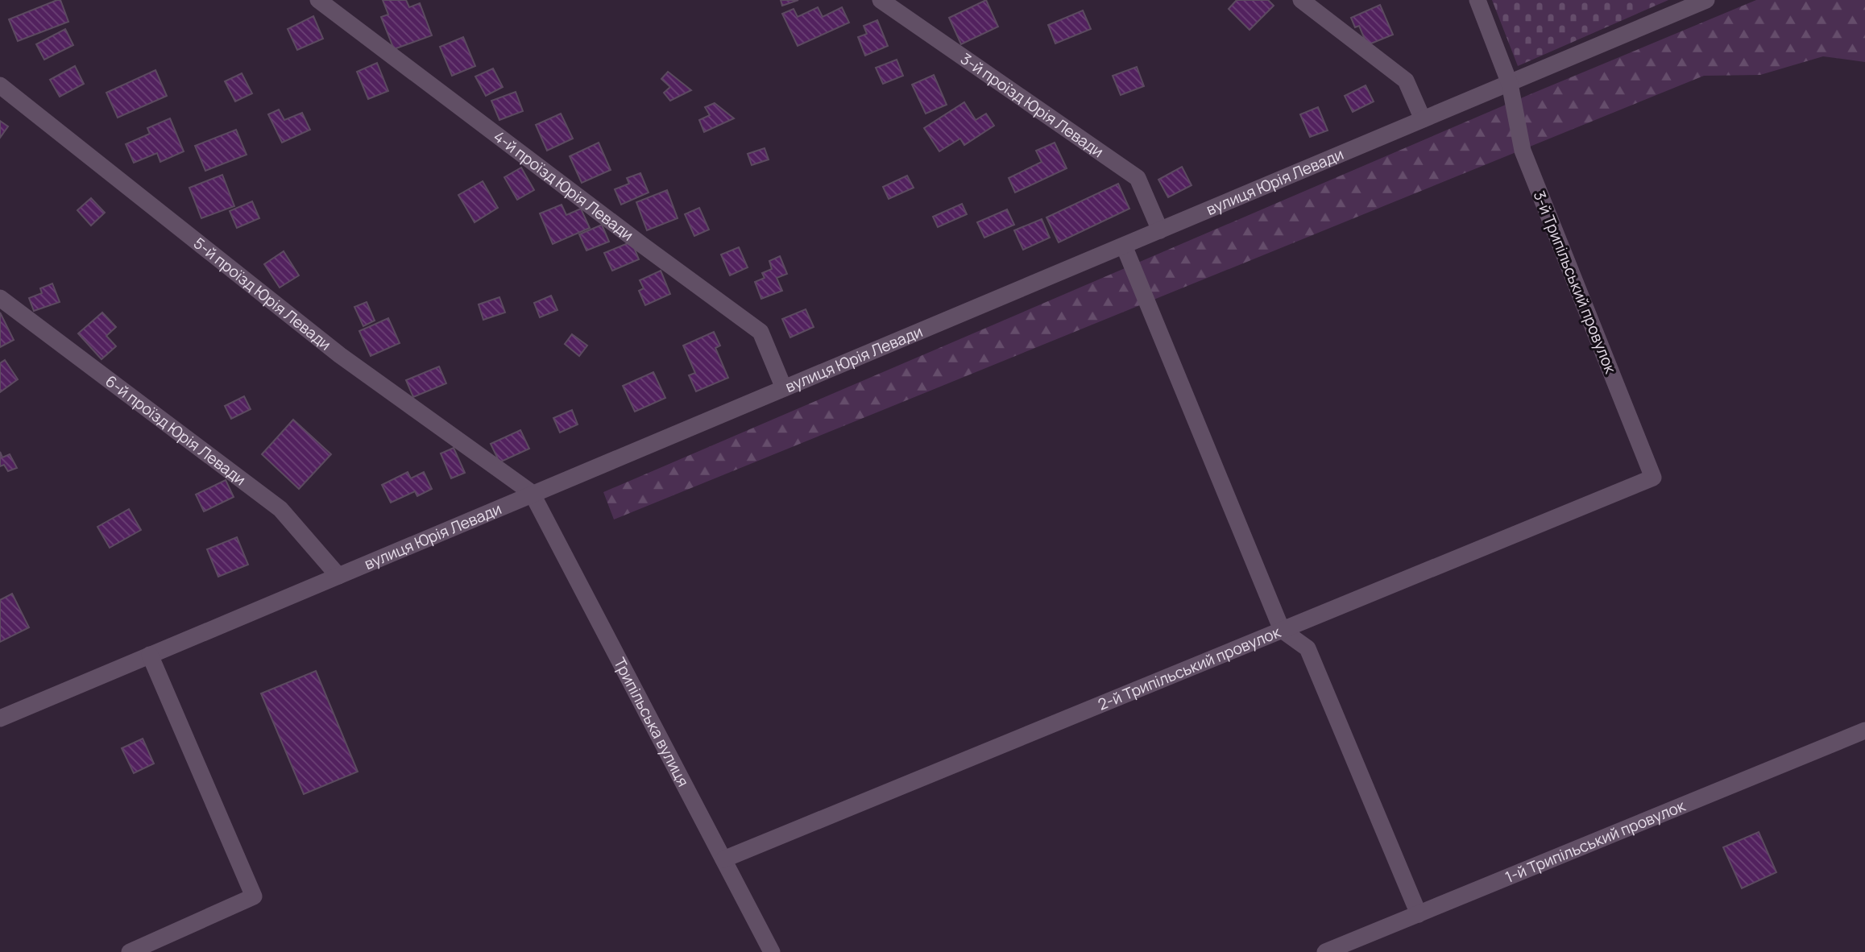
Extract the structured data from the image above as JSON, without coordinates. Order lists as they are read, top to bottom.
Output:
{
  "streets": {
    "street": [
      "3-й проїзд Юрія Левади",
      "вулиця Юрія Левади",
      "4-й проїзд Юрія Левади",
      "3-й Трипільський провулок",
      "5-й проїзд Юрія Левади",
      "6-й проїзд Юрія Левади",
      "2-й Трипільський провулок",
      "Трипільська вулиця",
      "1-й Трипільський провулок"
    ]
  },
  "crossings": [
    ["3-й проїзд Юрія Левади", "вулиця Юрія Левади"],
    ["вулиця Юрія Левади", "4-й проїзд Юрія Левади"],
    ["вулиця Юрія Левади", "3-й Трипільський провулок"],
    ["вулиця Юрія Левади", "5-й проїзд Юрія Левади"],
    ["вулиця Юрія Левади", "6-й проїзд Юрія Левади"],
    ["вулиця Юрія Левади", "Трипільська вулиця"],
    ["3-й Трипільський провулок", "2-й Трипільський провулок"],
    ["5-й проїзд Юрія Левади", "Трипільська вулиця"],
    ["2-й Трипільський провулок", "Трипільська вулиця"]
  ]
}
